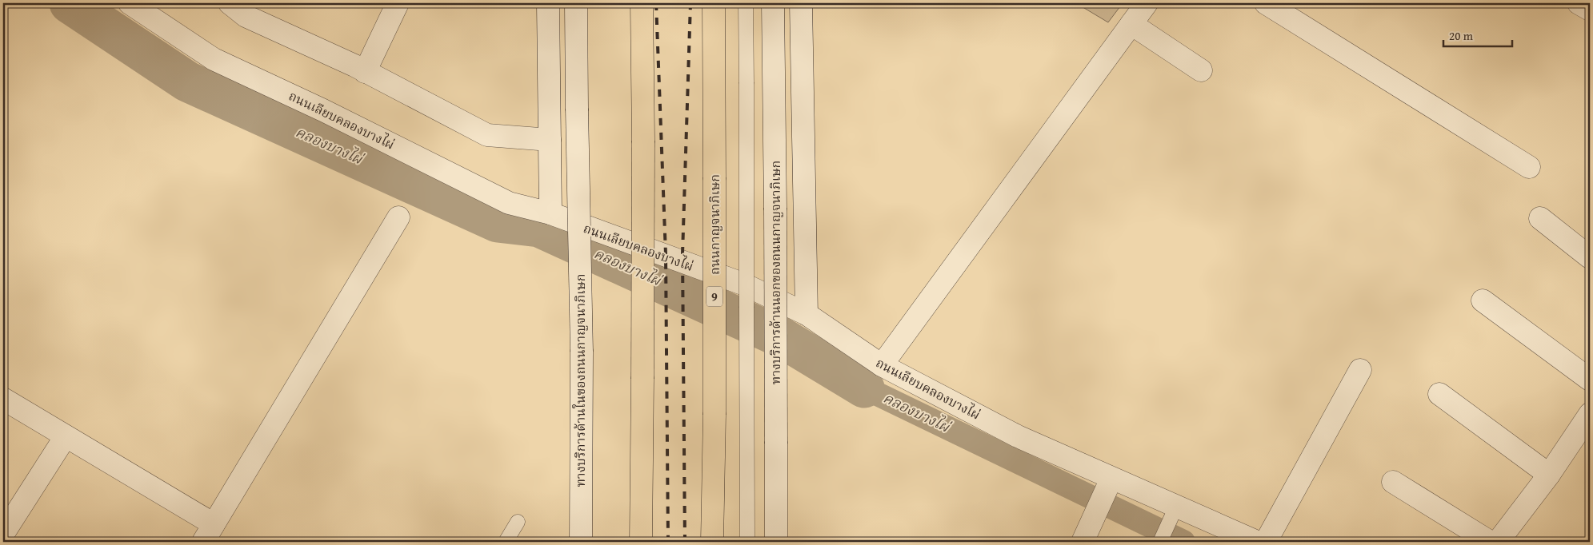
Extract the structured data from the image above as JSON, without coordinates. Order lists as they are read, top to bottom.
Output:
{
  "streets": {
    "highway": ["ถนนกาญจนาภิเษก", "9"],
    "street": ["ถนนเลียบคลองบางไผ่", "ทางบริการด้านนอกของถนนกาญจนาภิเษก", "ทางบริการด้านในของถนนกาญจนาภิเษก"]
  },
  "water": ["คลองบางไผ่"],
  "scale_bar": "20 m"
}
